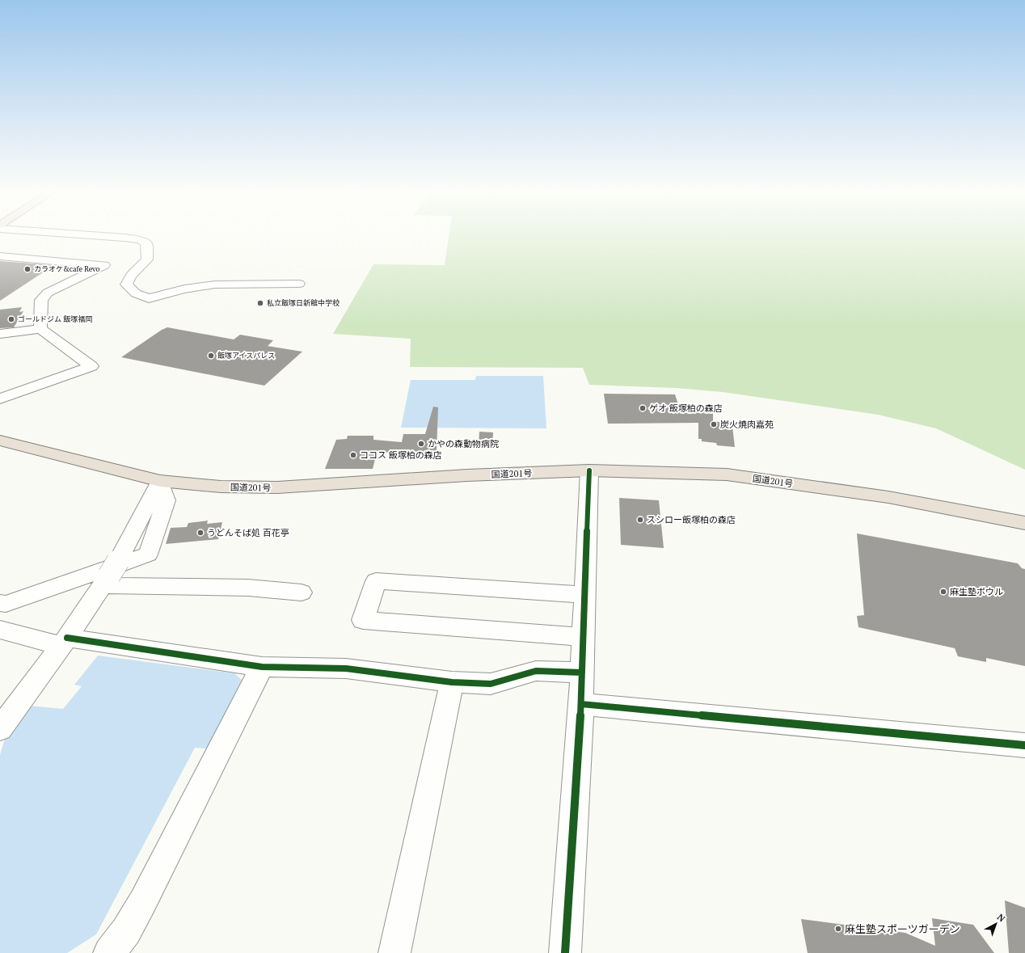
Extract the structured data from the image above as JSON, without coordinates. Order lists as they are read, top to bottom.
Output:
{
  "streets": {
    "highway": ["国道201号"]
  },
  "places": [
    "カラオケ&cafe Revo",
    "私立飯塚日新館中学校",
    "ゴールドジム 飯塚福岡",
    "飯塚アイスパレス",
    "ゲオ 飯塚柏の森店",
    "炭火焼肉嘉苑",
    "かやの森動物病院",
    "ココス 飯塚柏の森店",
    "スシロー飯塚柏の森店",
    "うどんそば処 百花亭",
    "麻生塾ボウル",
    "麻生塾スポーツガーデン"
  ],
  "north": "top right"
}
